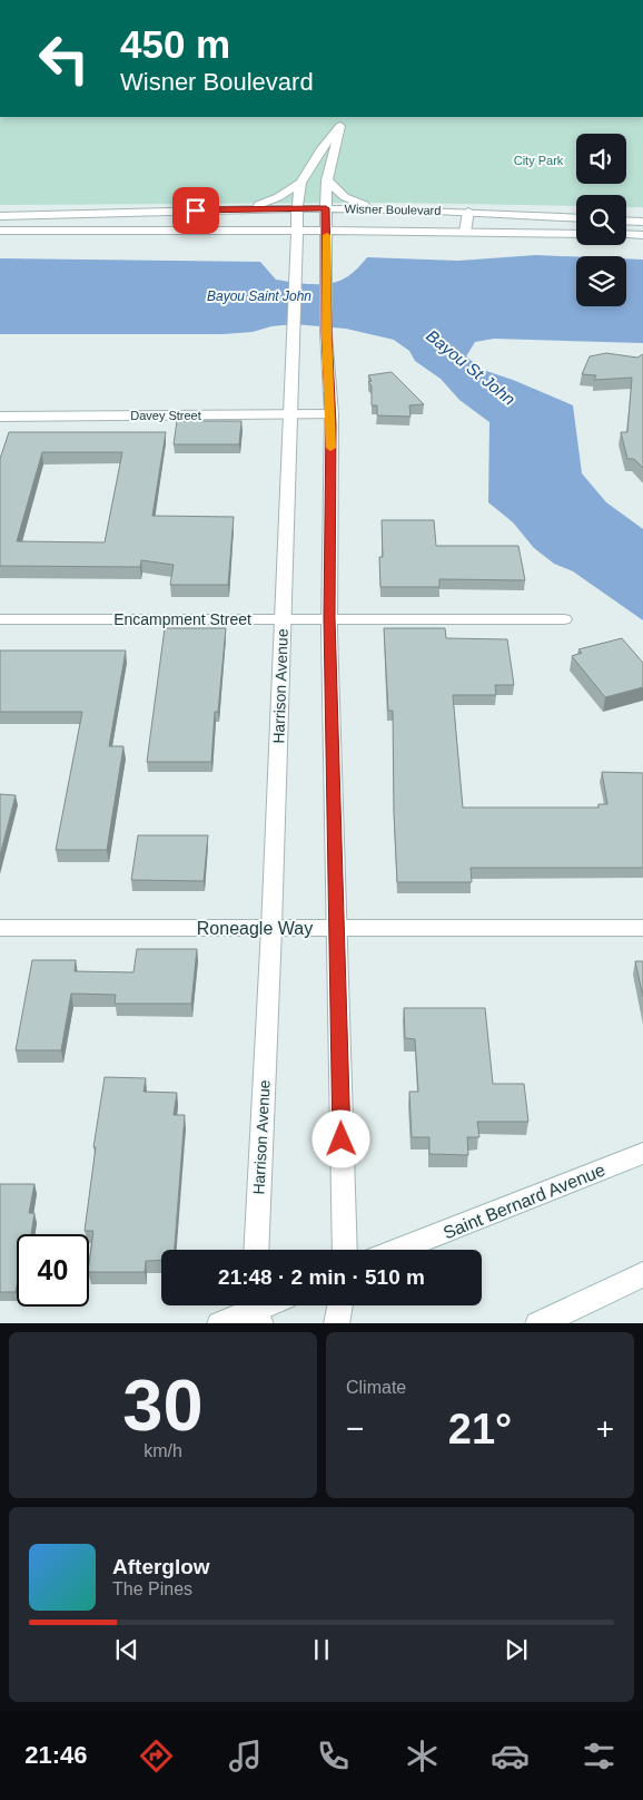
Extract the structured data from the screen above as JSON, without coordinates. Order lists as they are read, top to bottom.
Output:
{
  "streets": {
    "street": [
      "Wisner Boulevard",
      "Davey Street",
      "Encampment Street",
      "Harrison Avenue",
      "Roneagle Way",
      "Saint Bernard Avenue"
    ]
  },
  "crossings": [
    ["Wisner Boulevard", "Harrison Avenue"],
    ["Davey Street", "Harrison Avenue"],
    ["Encampment Street", "Harrison Avenue"],
    ["Harrison Avenue", "Roneagle Way"]
  ],
  "water": ["Bayou Saint John", "Bayou St John"],
  "parks": ["City Park"],
  "page": {
    "turn": ["450 m", "Wisner Boulevard"],
    "limit": "40",
    "trip": "21:48 · 2 min · 510 m",
    "tile": [
      ["30", "km/h"],
      "Climate"
    ],
    "heat": ["−", "21°", "+"],
    "song": ["Afterglow", "The Pines"],
    "tabs": "21:46"
  }
}
